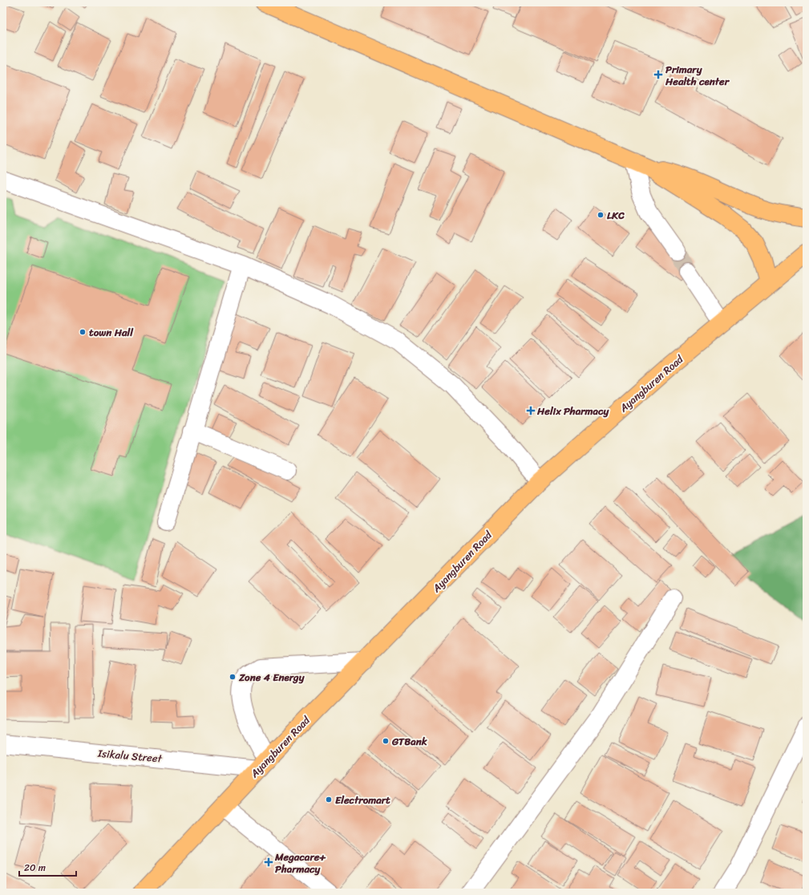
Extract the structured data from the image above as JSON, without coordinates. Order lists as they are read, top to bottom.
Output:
{
  "streets": {
    "main road": ["Ayangburen Road"],
    "street": ["Isikalu Street"]
  },
  "crossings": [
    ["Ayangburen Road", "Isikalu Street"]
  ],
  "places": {
    "health": ["Primary Health center", "Helix Pharmacy", "Megacare+ Pharmacy"],
    "other": [
      "LKC",
      "town Hall",
      "Zone 4 Energy",
      "GTBank",
      "Electromart"
    ]
  },
  "scale_bar": "20 m"
}
